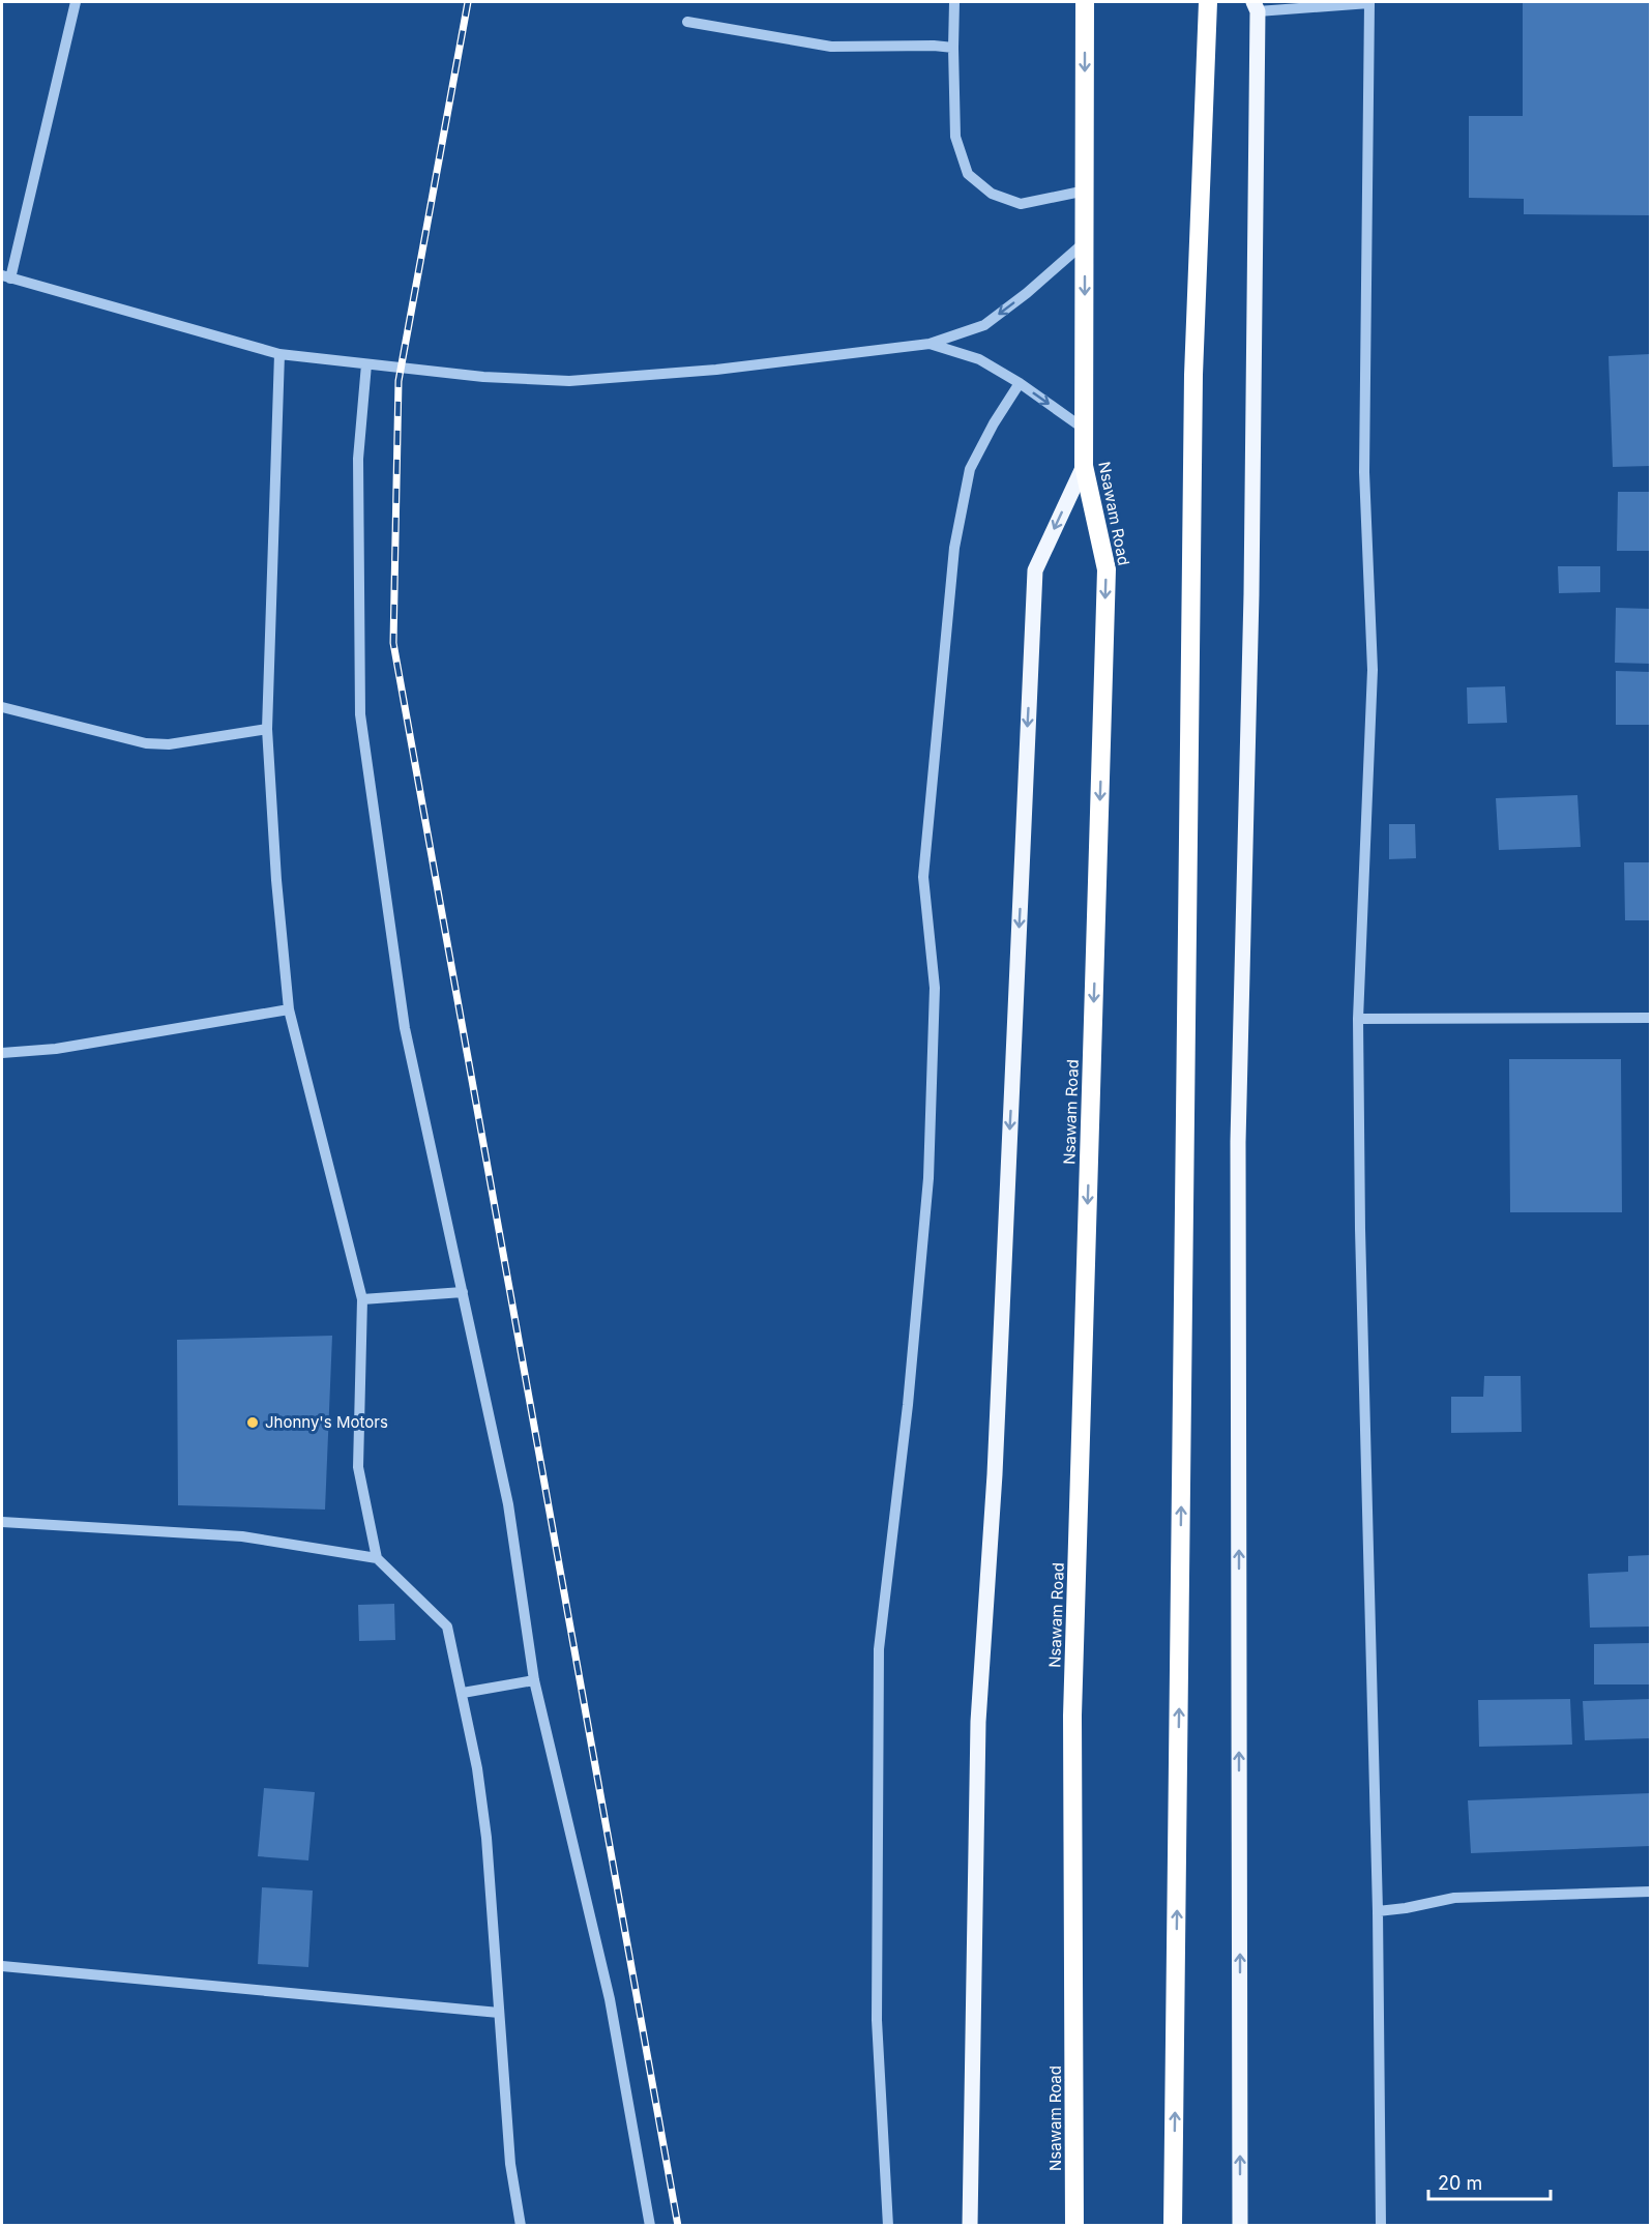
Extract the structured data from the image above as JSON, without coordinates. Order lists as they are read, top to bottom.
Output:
{
  "streets": {
    "highway": ["Nsawam Road"]
  },
  "places": ["Jhonny's Motors"],
  "scale_bar": "20 m"
}
